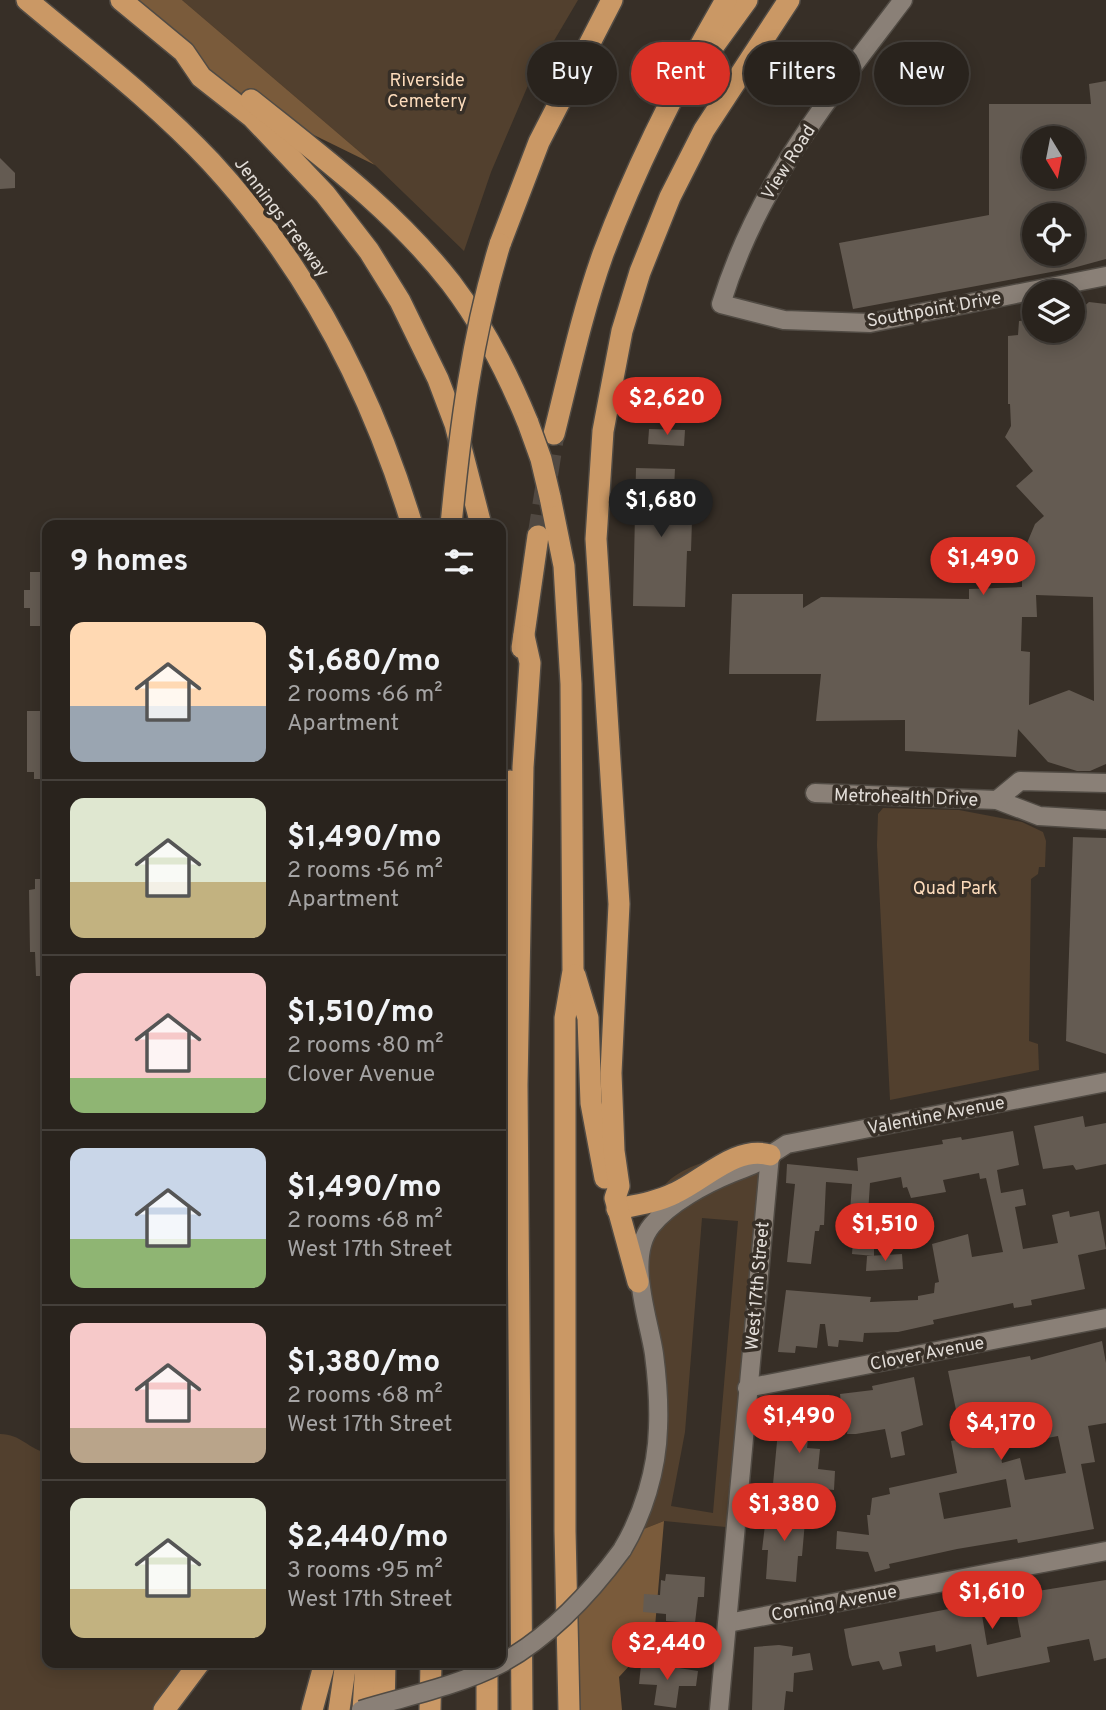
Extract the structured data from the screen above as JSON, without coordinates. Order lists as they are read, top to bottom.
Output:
{
  "streets": {
    "highway": ["Jennings Freeway"],
    "street": [
      "View Road",
      "Southpoint Drive",
      "Metrohealth Drive",
      "Valentine Avenue",
      "West 17th Street",
      "Clover Avenue",
      "Corning Avenue"
    ]
  },
  "crossings": [
    ["View Road", "Southpoint Drive"],
    ["Valentine Avenue", "West 17th Street"],
    ["West 17th Street", "Clover Avenue"],
    ["West 17th Street", "Corning Avenue"]
  ],
  "parks": ["Riverside Cemetery", "Quad Park"],
  "north": "bottom",
  "page": {
    "chip": [
      "Buy",
      "Rent",
      "Filters",
      "New"
    ],
    "price": [
      "$2,620",
      "$1,680",
      "$1,490",
      "$1,510",
      "$1,490",
      "$4,170",
      "$1,380",
      "$1,610",
      "$2,440"
    ],
    "heading": "9 homes",
    "list": [
      {
        "name": "$1,680/mo",
        "note": "2 rooms · 66 m² · Apartment"
      },
      {
        "name": "$1,490/mo",
        "note": "2 rooms · 56 m² · Apartment"
      },
      {
        "name": "$1,510/mo",
        "note": "2 rooms · 80 m² · Clover Avenue"
      },
      {
        "name": "$1,490/mo",
        "note": "2 rooms · 68 m² · West 17th Street"
      },
      {
        "name": "$1,380/mo",
        "note": "2 rooms · 68 m² · West 17th Street"
      },
      {
        "name": "$2,440/mo",
        "note": "3 rooms · 95 m² · West 17th Street"
      }
    ]
  }
}
